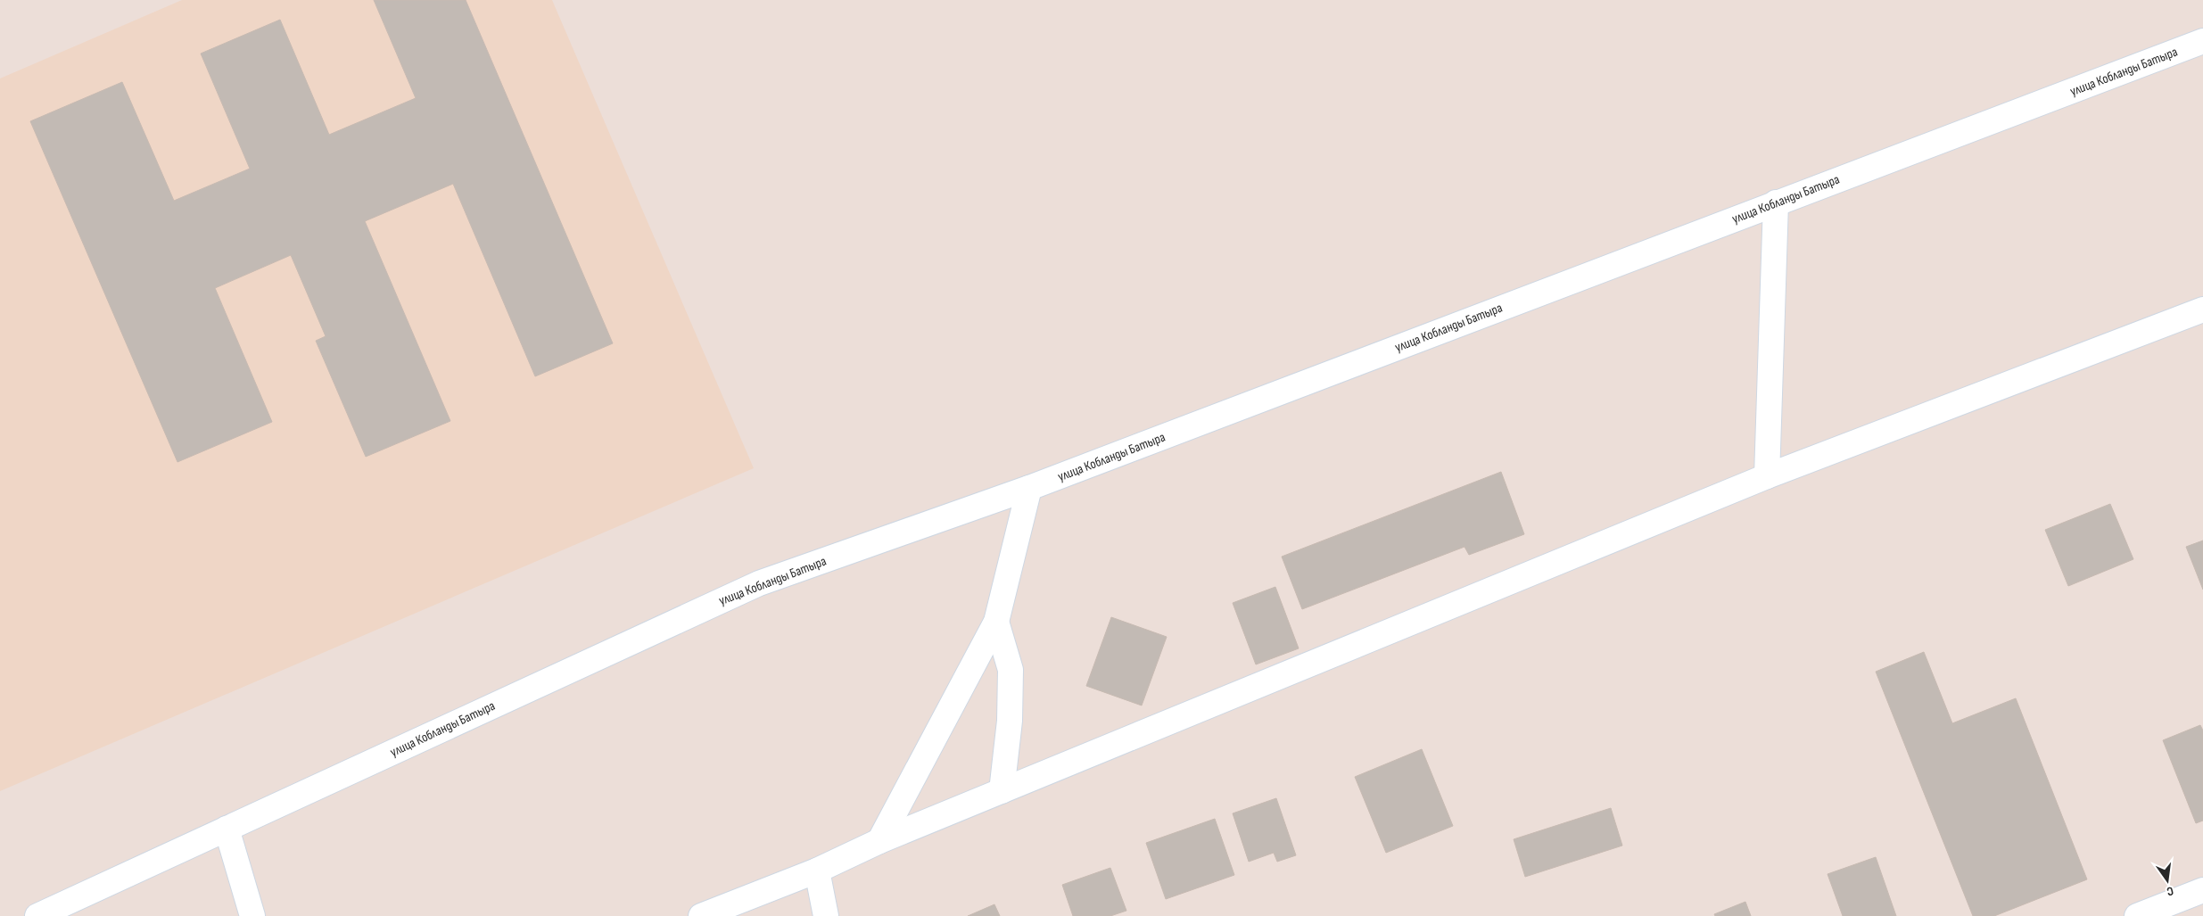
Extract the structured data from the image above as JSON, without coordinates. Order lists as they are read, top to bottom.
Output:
{
  "streets": {
    "street": ["улица Кобланды Батыра"]
  },
  "north": "bottom"
}
